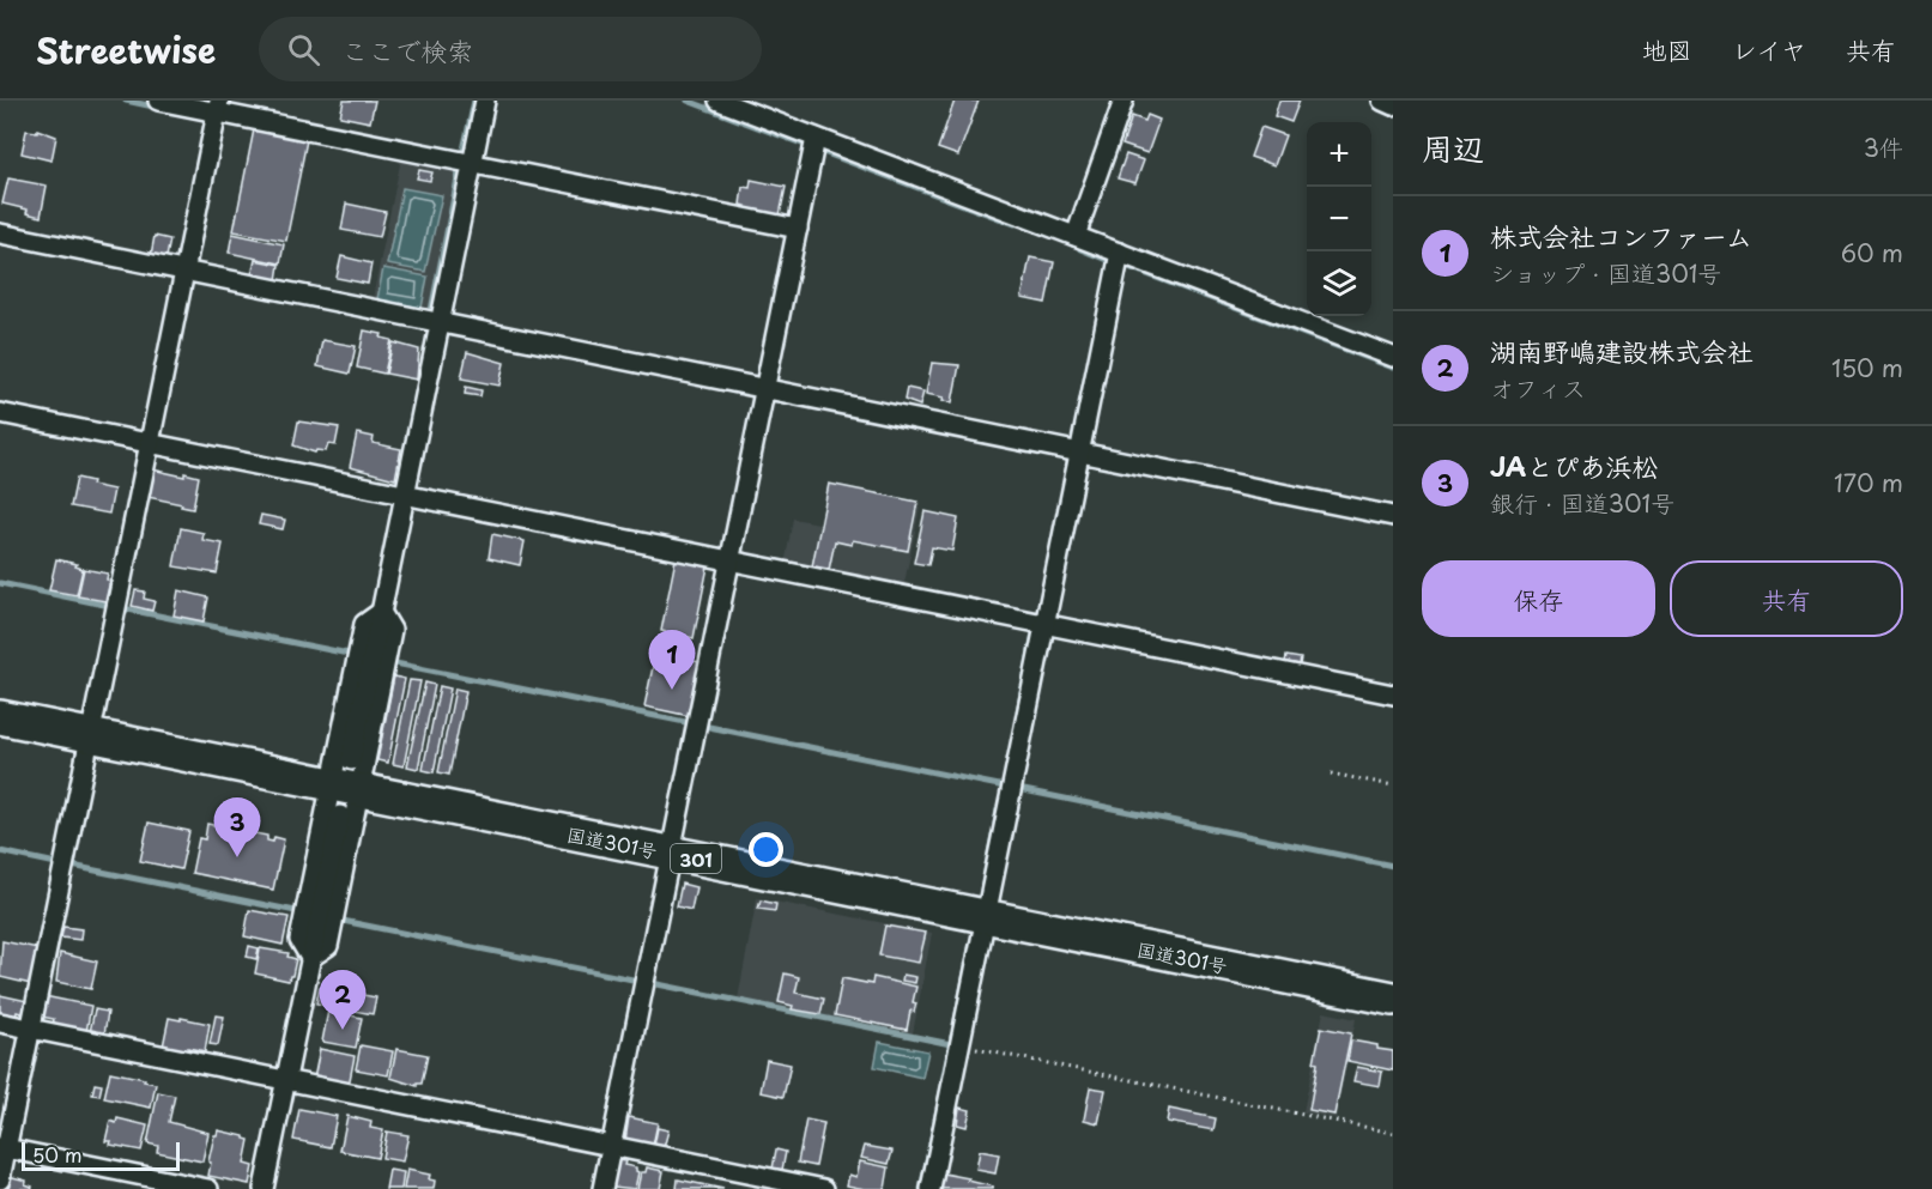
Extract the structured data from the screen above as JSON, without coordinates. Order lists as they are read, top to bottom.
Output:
{
  "streets": {
    "highway": ["国道301号", "301"]
  },
  "scale_bar": "50 m",
  "page": {
    "header": "Streetwise",
    "search": "ここで検索",
    "nav": ["地図", "レイヤ", "共有"],
    "heading": ["周辺", "3件"],
    "map_buttons": ["+", "−"],
    "list": [
      {
        "mark": "1",
        "name": "株式会社コンファーム",
        "note": "ショップ · 国道301号",
        "value": "60 m"
      },
      {
        "mark": "2",
        "name": "湖南野嶋建設株式会社",
        "note": "オフィス",
        "value": "150 m"
      },
      {
        "mark": "3",
        "name": "JAとぴあ浜松",
        "note": "銀行 · 国道301号",
        "value": "170 m"
      }
    ],
    "buttons": ["保存", "共有"],
    "pins": ["1", "3", "2"],
    "scale": "50 m"
  }
}
